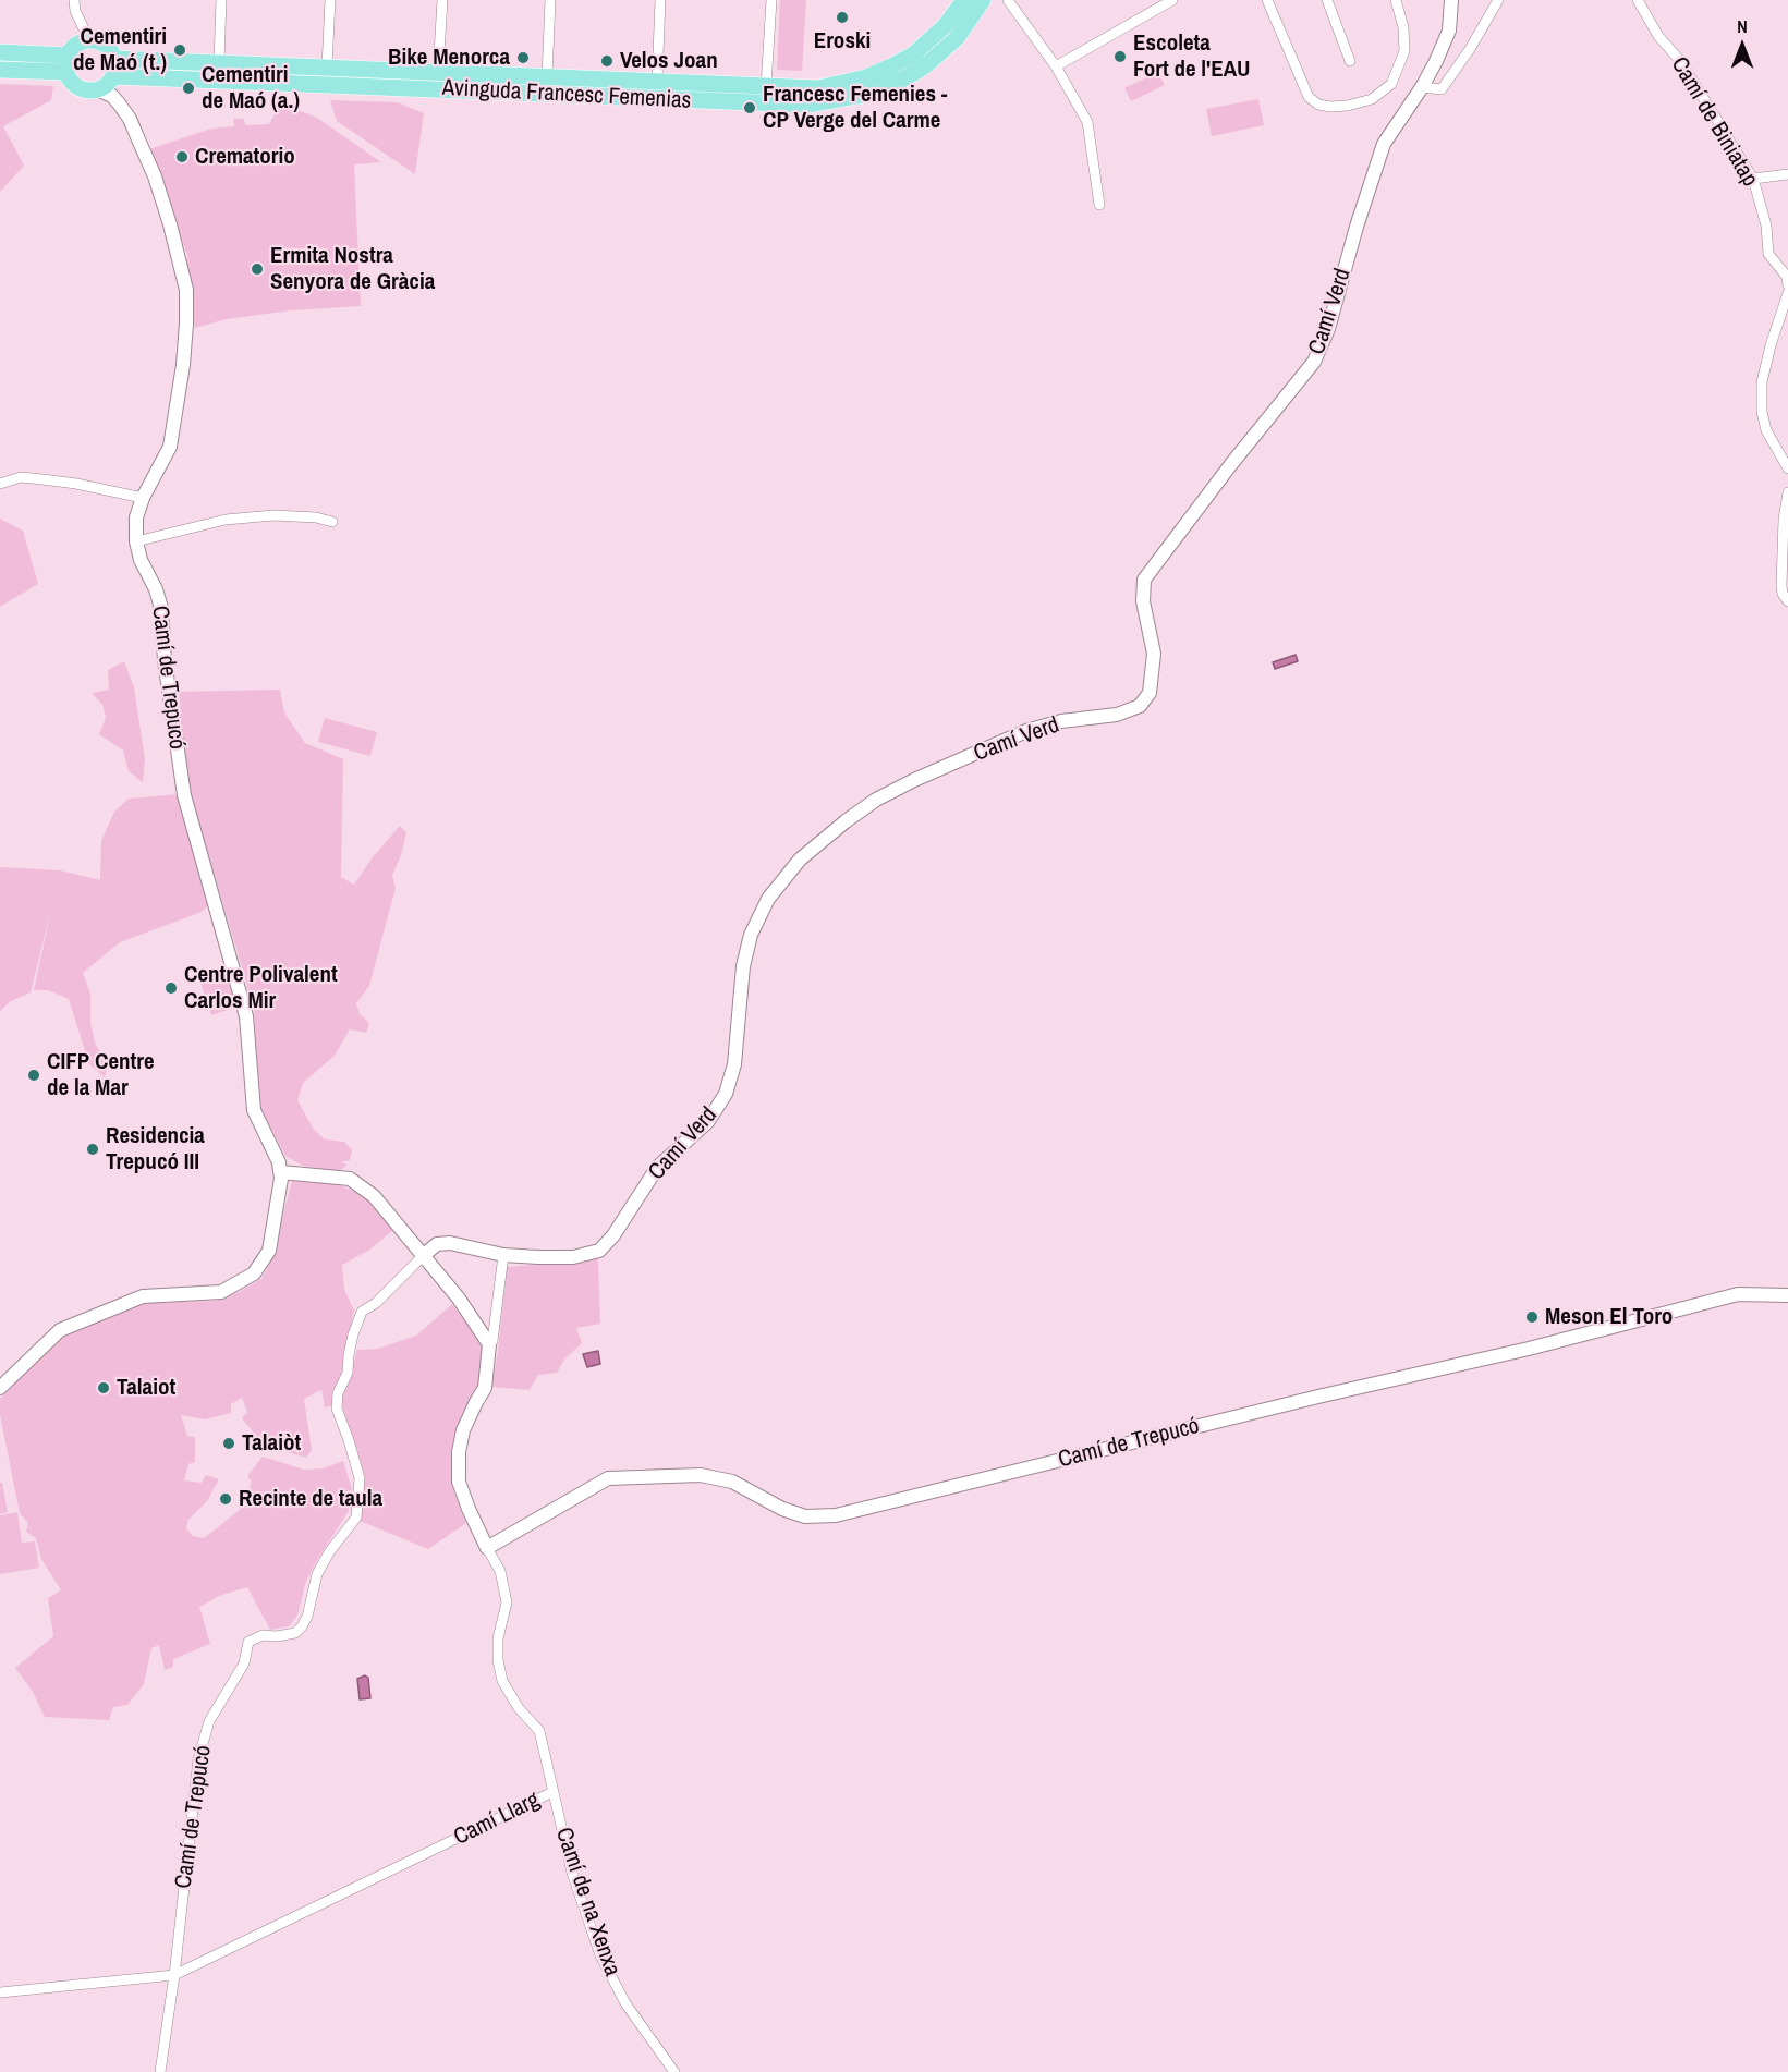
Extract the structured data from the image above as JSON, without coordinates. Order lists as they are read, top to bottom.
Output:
{
  "streets": {
    "main road": ["Avinguda Francesc Femenias"],
    "street": [
      "Camí de Biniatap",
      "Camí Verd",
      "Camí de Trepucó",
      "Camí Llarg",
      "Camí de na Xenxa"
    ]
  },
  "crossings": [
    ["Avinguda Francesc Femenias", "Camí de Trepucó"],
    ["Camí Verd", "Camí de Trepucó"],
    ["Camí de Trepucó", "Camí Llarg"],
    ["Camí Llarg", "Camí de na Xenxa"]
  ],
  "places": [
    "Eroski",
    "Cementiri de Maó (t.)",
    "Escoleta Fort de l'EAU",
    "Bike Menorca",
    "Velos Joan",
    "Cementiri de Maó (a.)",
    "Francesc Femenies - CP Verge del Carme",
    "Crematorio",
    "Ermita Nostra Senyora de Gràcia",
    "Centre Polivalent Carlos Mir",
    "CIFP Centre de la Mar",
    "Residencia Trepucó III",
    "Meson El Toro",
    "Talaiot",
    "Talaiòt",
    "Recinte de taula"
  ],
  "north": "top"
}
